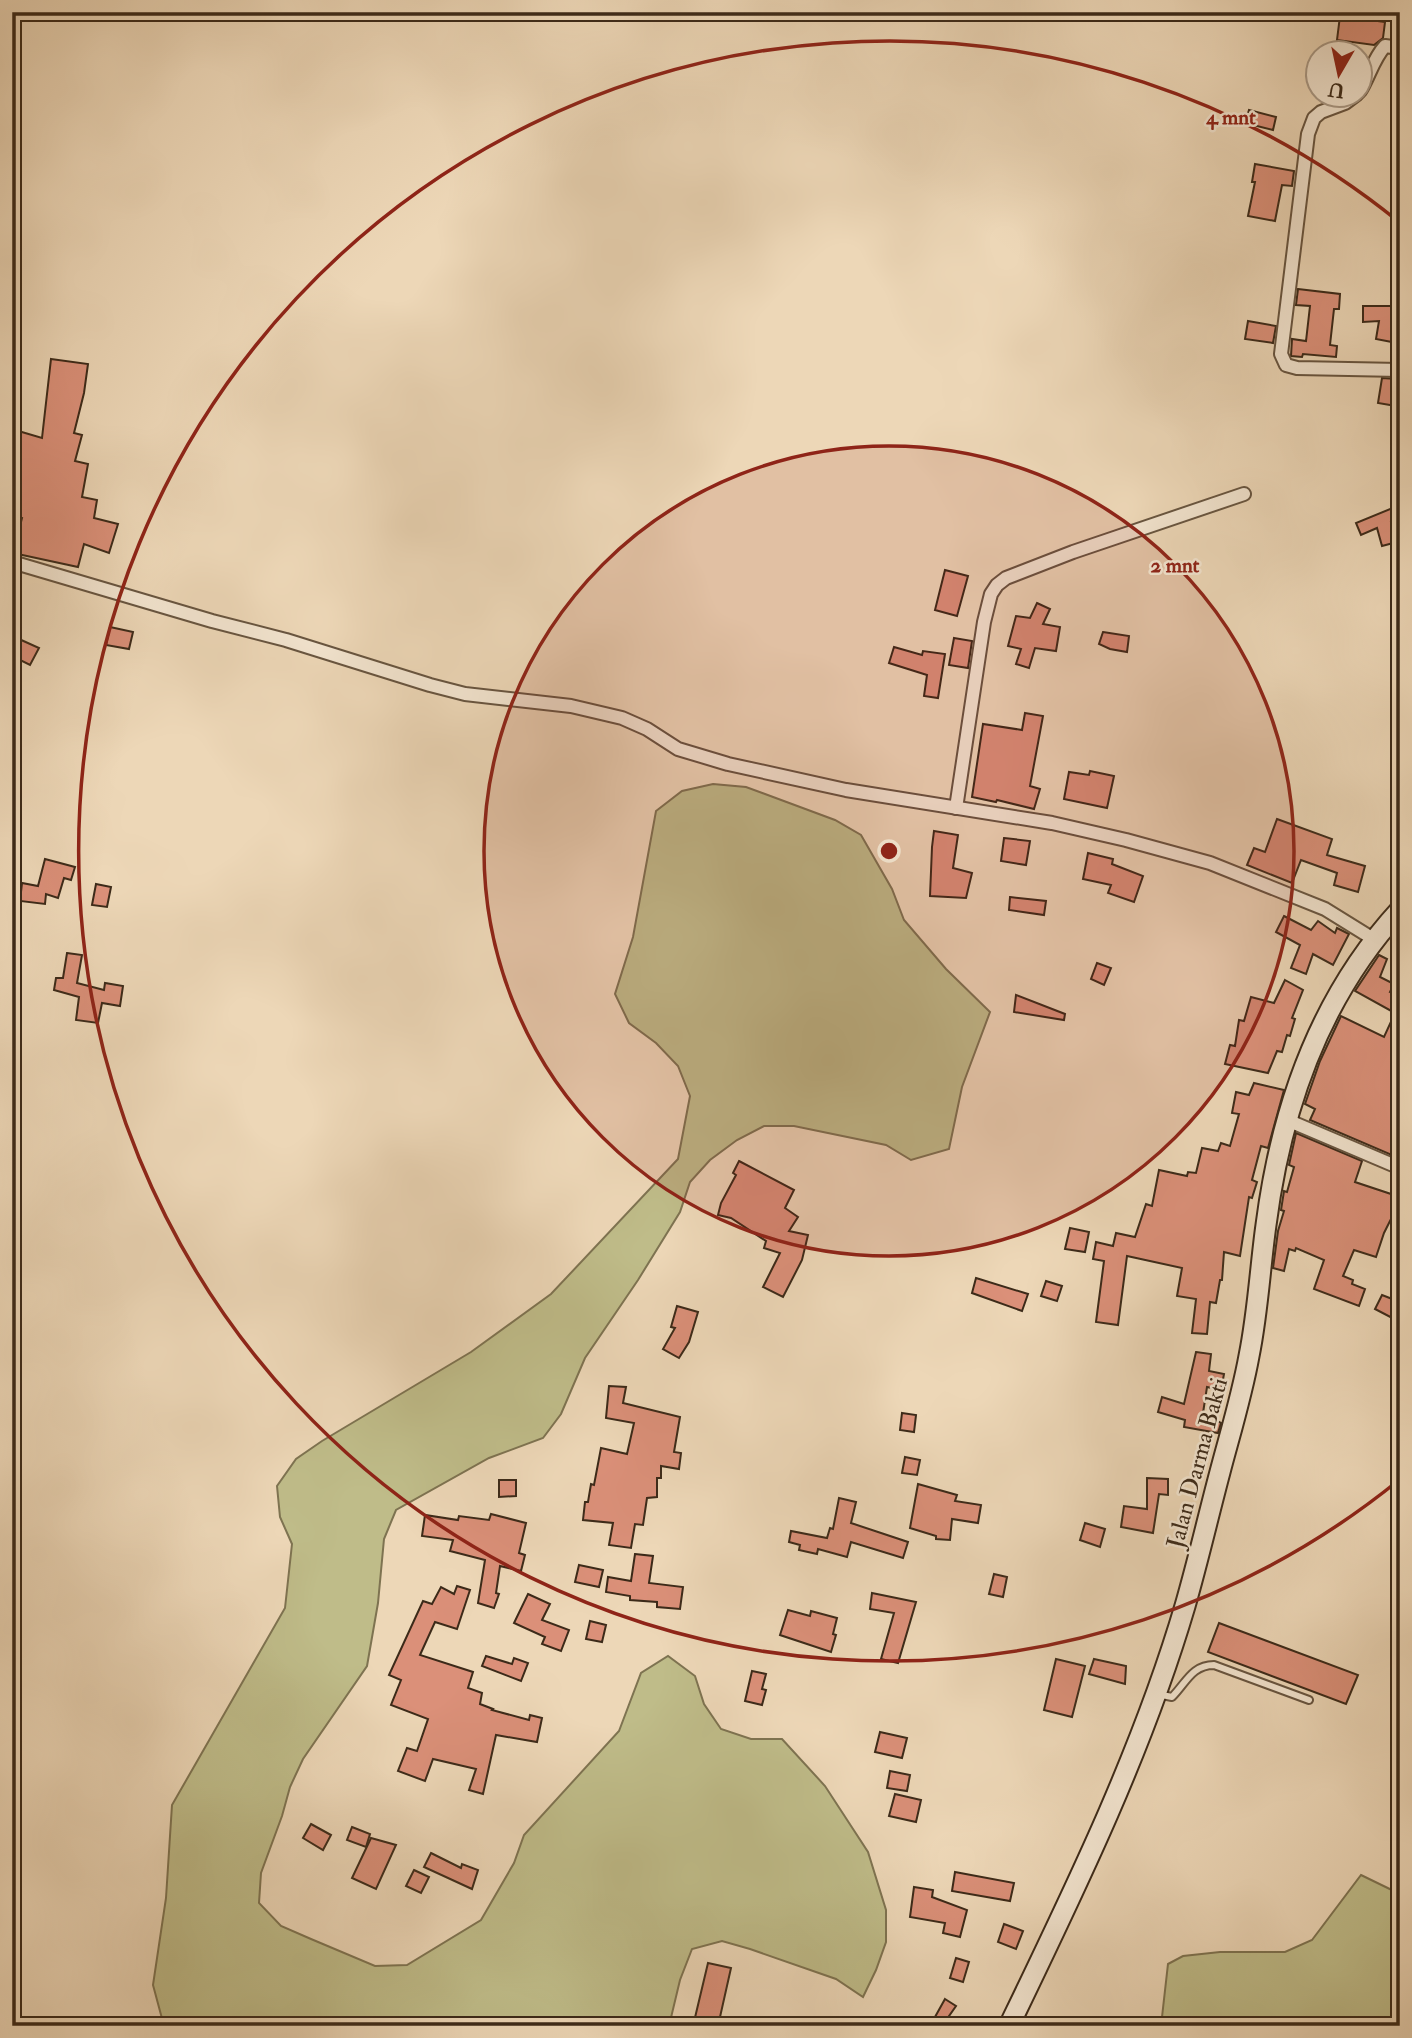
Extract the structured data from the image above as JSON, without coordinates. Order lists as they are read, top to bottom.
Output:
{
  "streets": {
    "street": ["Jalan Darma Bakti"]
  },
  "north": "bottom",
  "rings": ["4 mnt", "2 mnt"]
}
